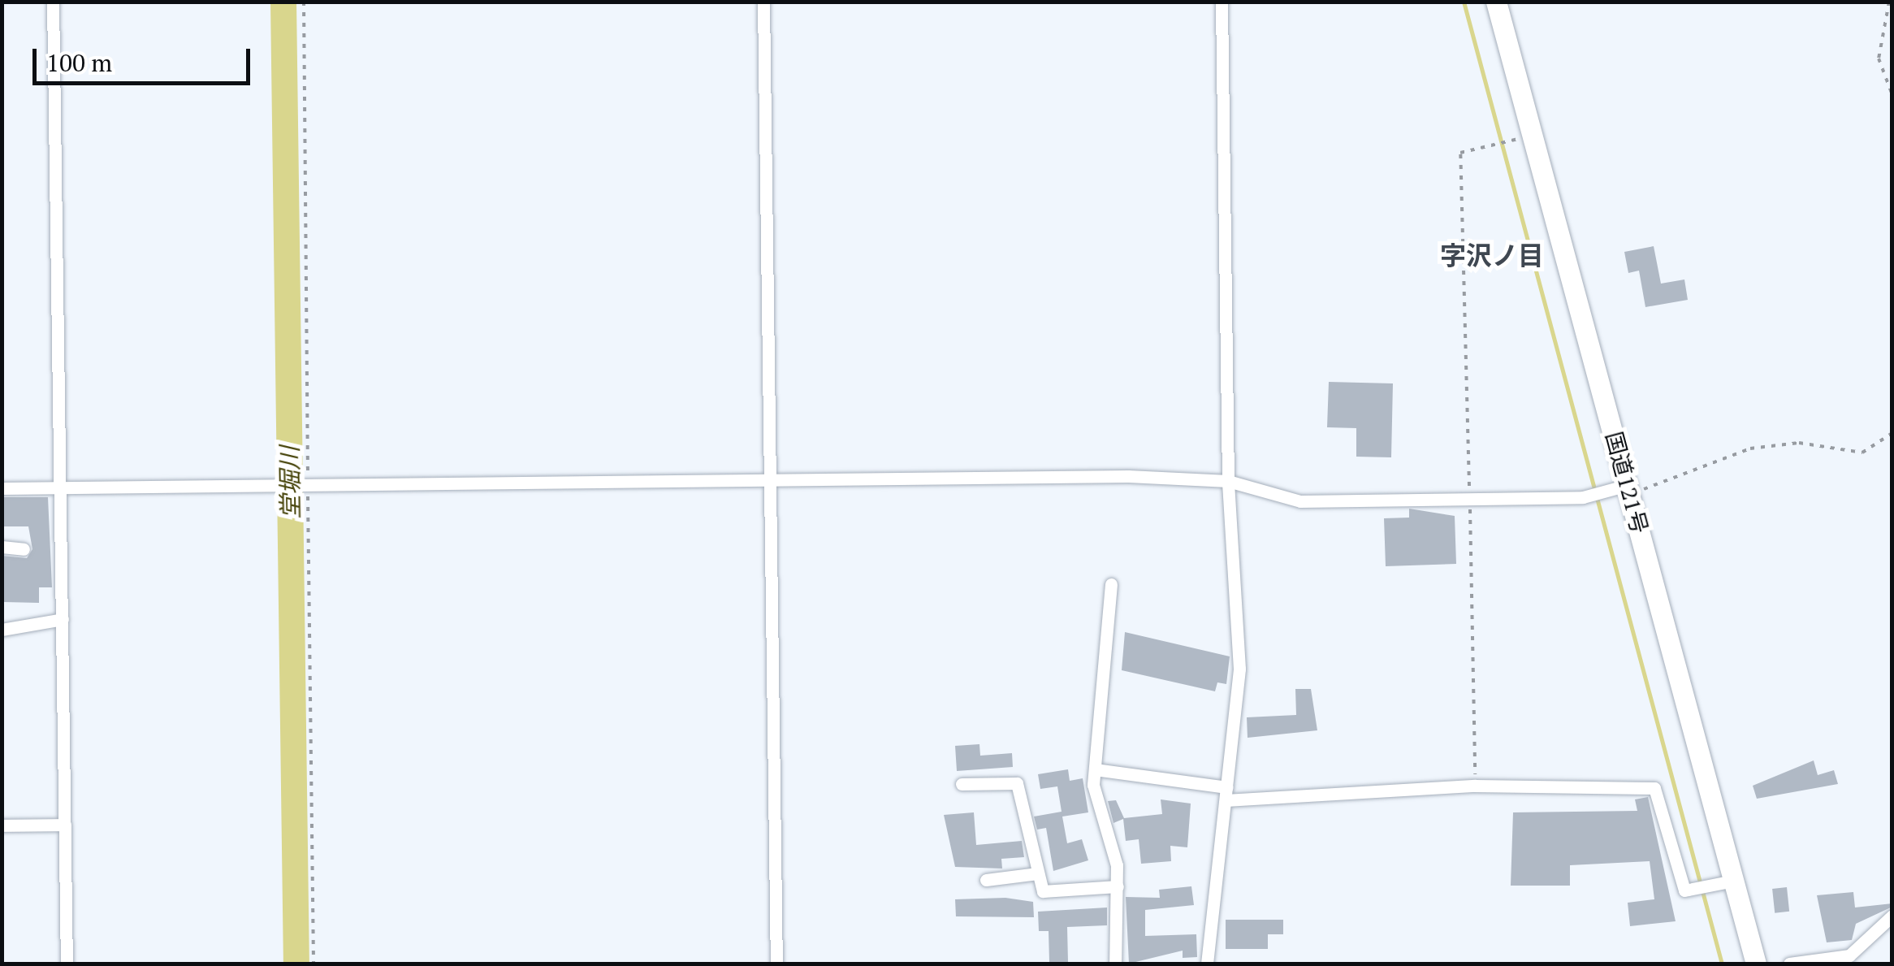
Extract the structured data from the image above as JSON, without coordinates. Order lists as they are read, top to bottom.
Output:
{
  "streets": {
    "highway": ["国道121号"]
  },
  "districts": ["字沢ノ目"],
  "water": ["堂堀川"],
  "scale_bar": "100 m"
}
